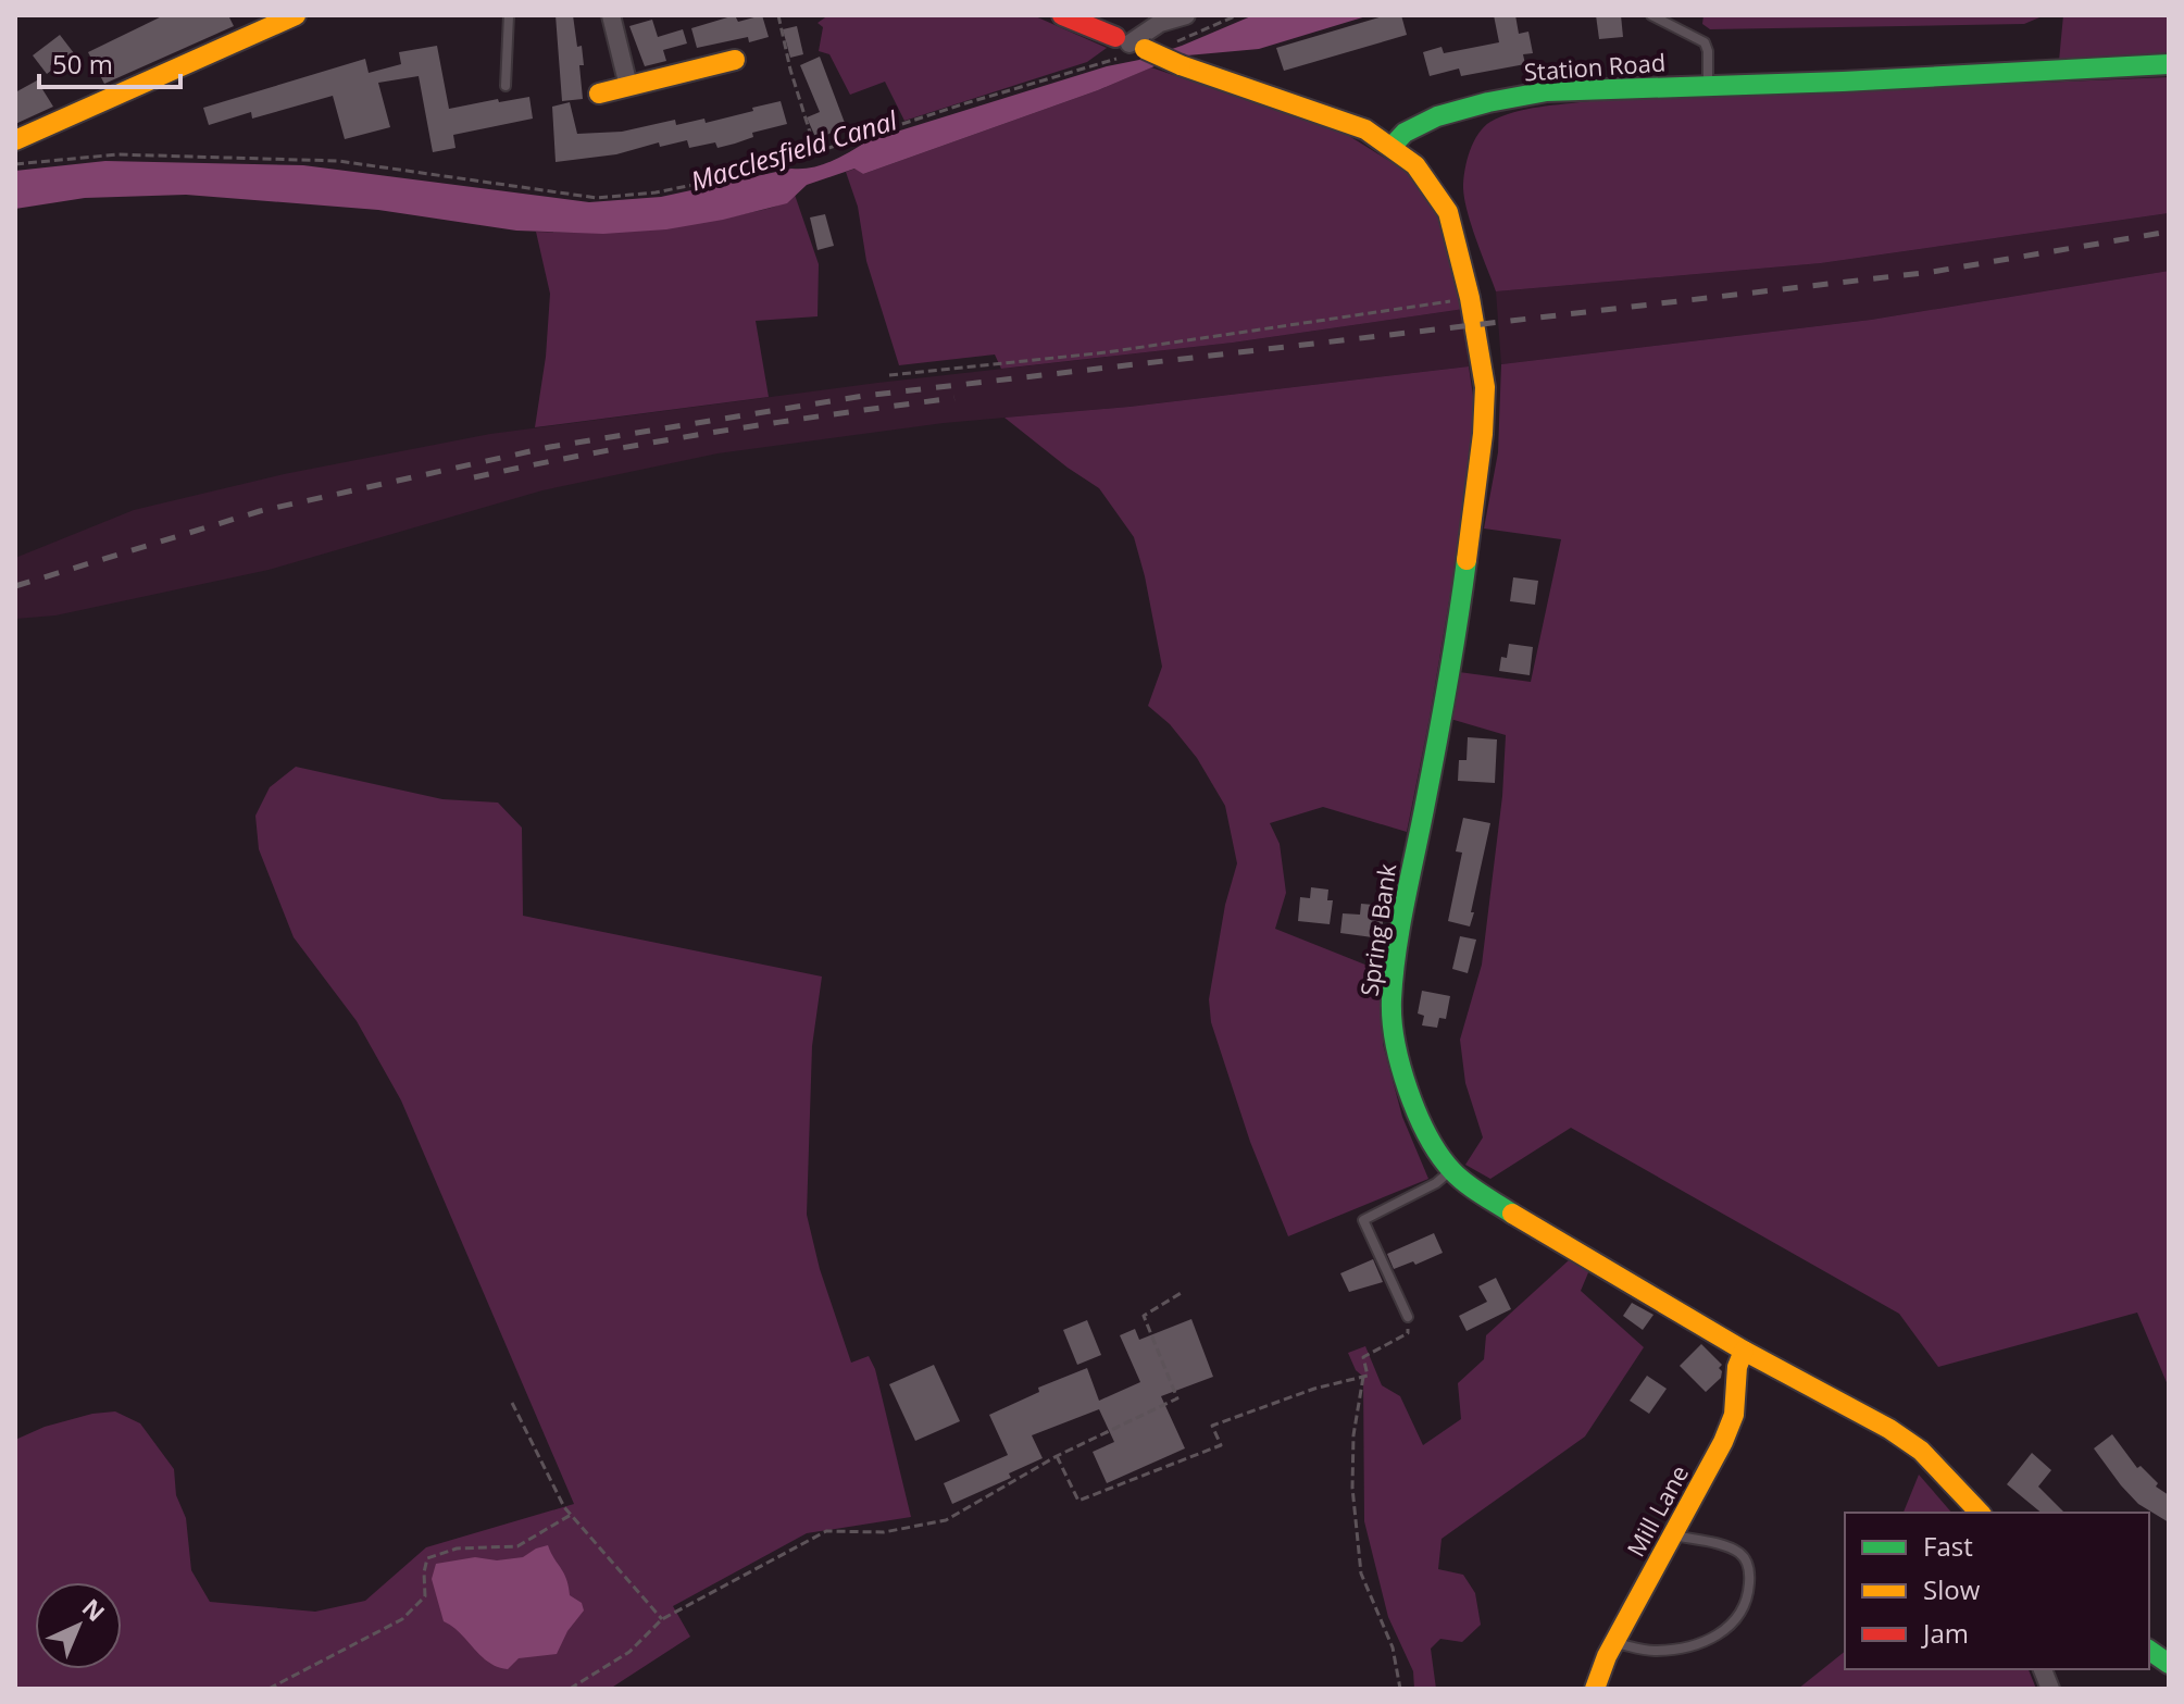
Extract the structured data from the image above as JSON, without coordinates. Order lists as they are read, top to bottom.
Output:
{
  "streets": {
    "street": ["Station Road", "Spring Bank", "Mill Lane"]
  },
  "crossings": [
    ["Station Road", "Spring Bank"],
    ["Spring Bank", "Mill Lane"]
  ],
  "water": ["Macclesfield Canal"],
  "legend": ["Fast", "Slow", "Jam"],
  "scale_bar": "50 m",
  "north": "top right"
}
